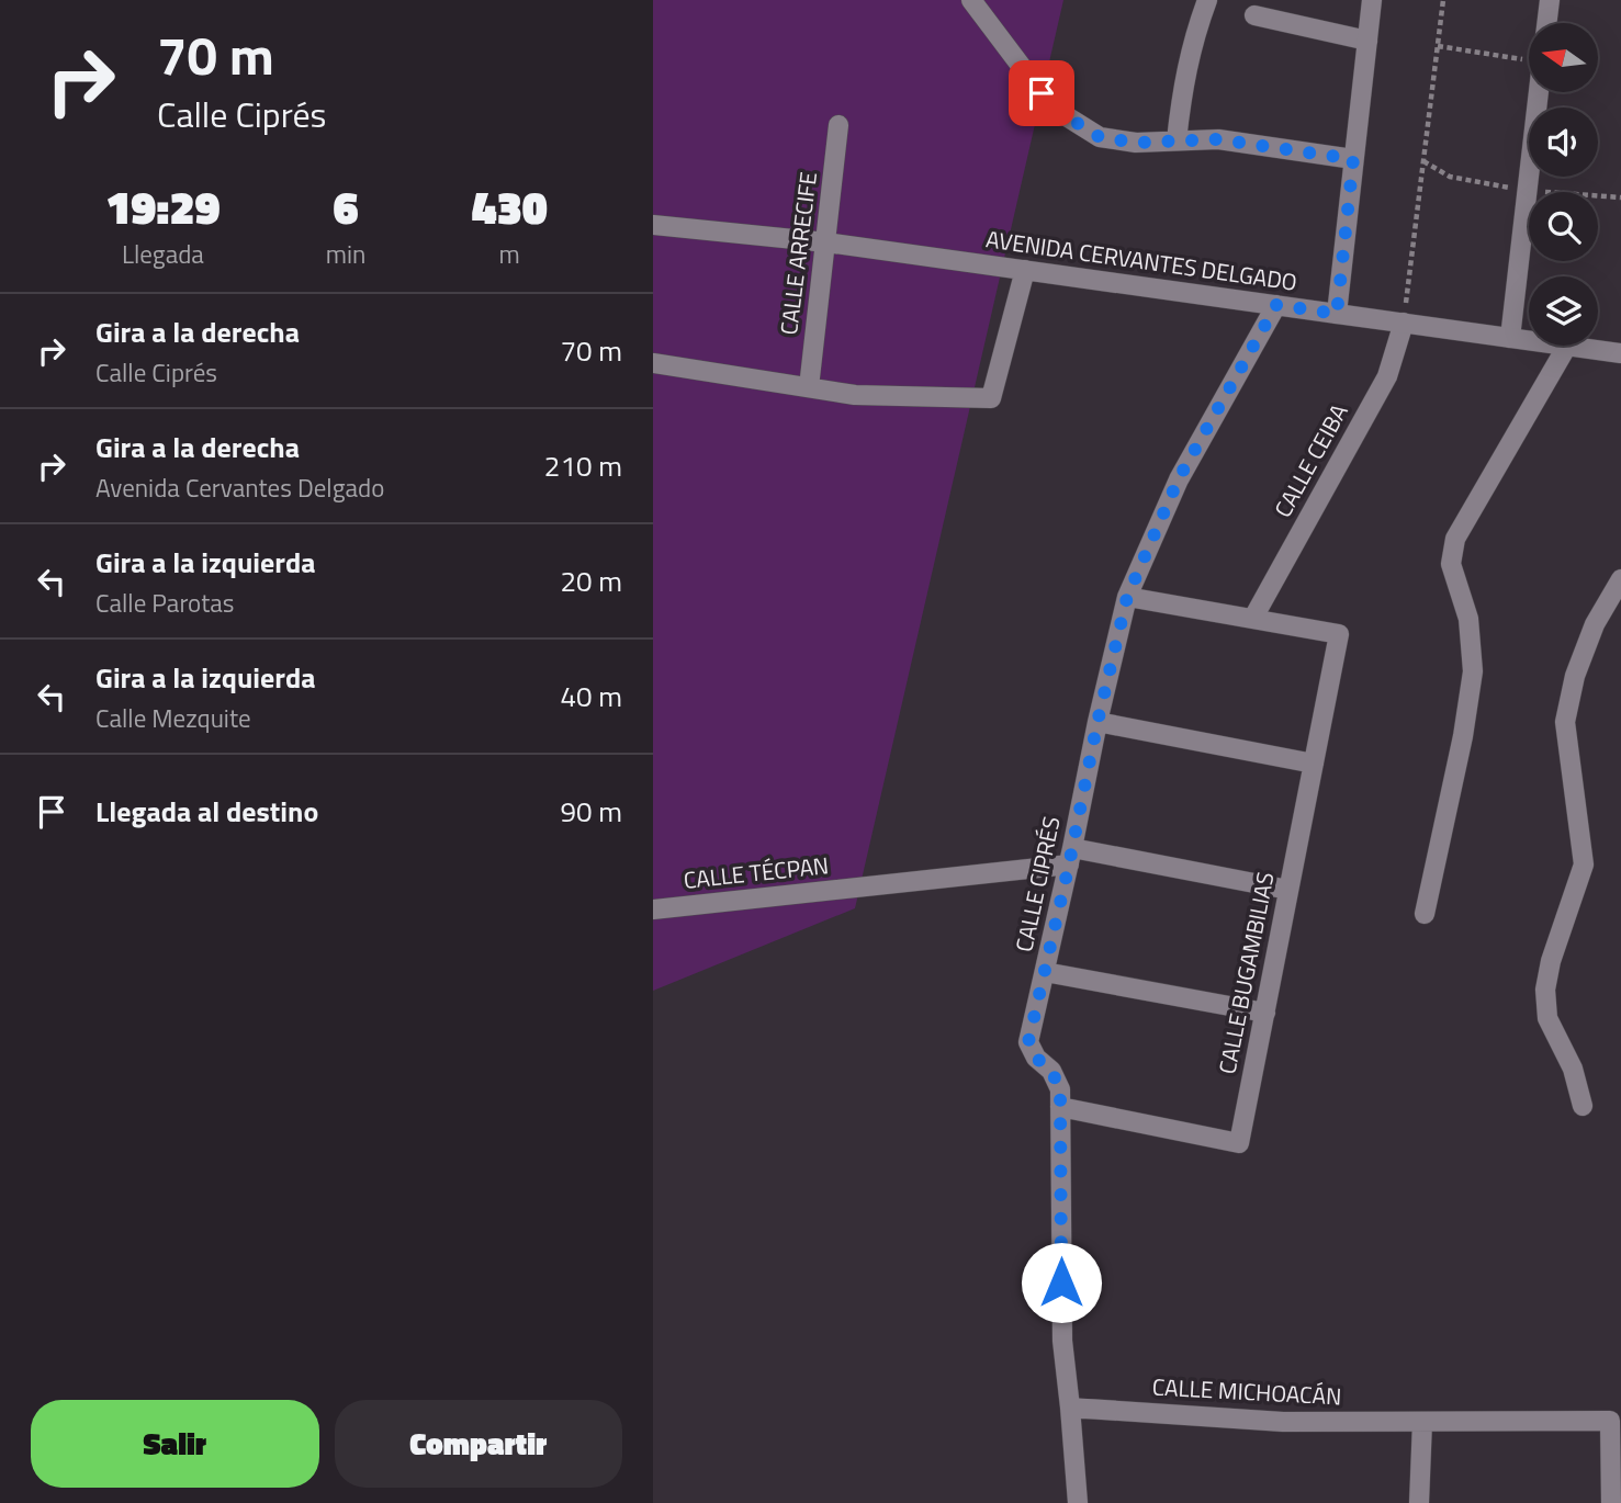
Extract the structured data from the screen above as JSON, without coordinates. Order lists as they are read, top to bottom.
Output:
{
  "streets": {
    "street": [
      "CALLE ARRECIFE",
      "AVENIDA CERVANTES DELGADO",
      "CALLE CEIBA",
      "CALLE TÉCPAN",
      "CALLE CIPRÉS",
      "CALLE BUGAMBILIAS",
      "CALLE MICHOACÁN"
    ]
  },
  "crossings": [
    ["CALLE ARRECIFE", "AVENIDA CERVANTES DELGADO"],
    ["AVENIDA CERVANTES DELGADO", "CALLE CEIBA"],
    ["AVENIDA CERVANTES DELGADO", "CALLE CIPRÉS"],
    ["CALLE CEIBA", "CALLE BUGAMBILIAS"],
    ["CALLE TÉCPAN", "CALLE CIPRÉS"],
    ["CALLE TÉCPAN", "CALLE BUGAMBILIAS"],
    ["CALLE CIPRÉS", "CALLE BUGAMBILIAS"],
    ["CALLE CIPRÉS", "CALLE MICHOACÁN"]
  ],
  "north": "left",
  "page": {
    "turn": ["70 m", "Calle Ciprés"],
    "eta": [
      "19:29",
      "Llegada",
      "6",
      "min",
      "430",
      "m"
    ],
    "list": [
      {
        "name": "Gira a la derecha",
        "note": "Calle Ciprés",
        "value": "70 m"
      },
      {
        "name": "Gira a la derecha",
        "note": "Avenida Cervantes Delgado",
        "value": "210 m"
      },
      {
        "name": "Gira a la izquierda",
        "note": "Calle Parotas",
        "value": "20 m"
      },
      {
        "name": "Gira a la izquierda",
        "note": "Calle Mezquite",
        "value": "40 m"
      },
      {
        "name": "Llegada al destino",
        "value": "90 m"
      }
    ],
    "buttons": ["Salir", "Compartir"]
  }
}
